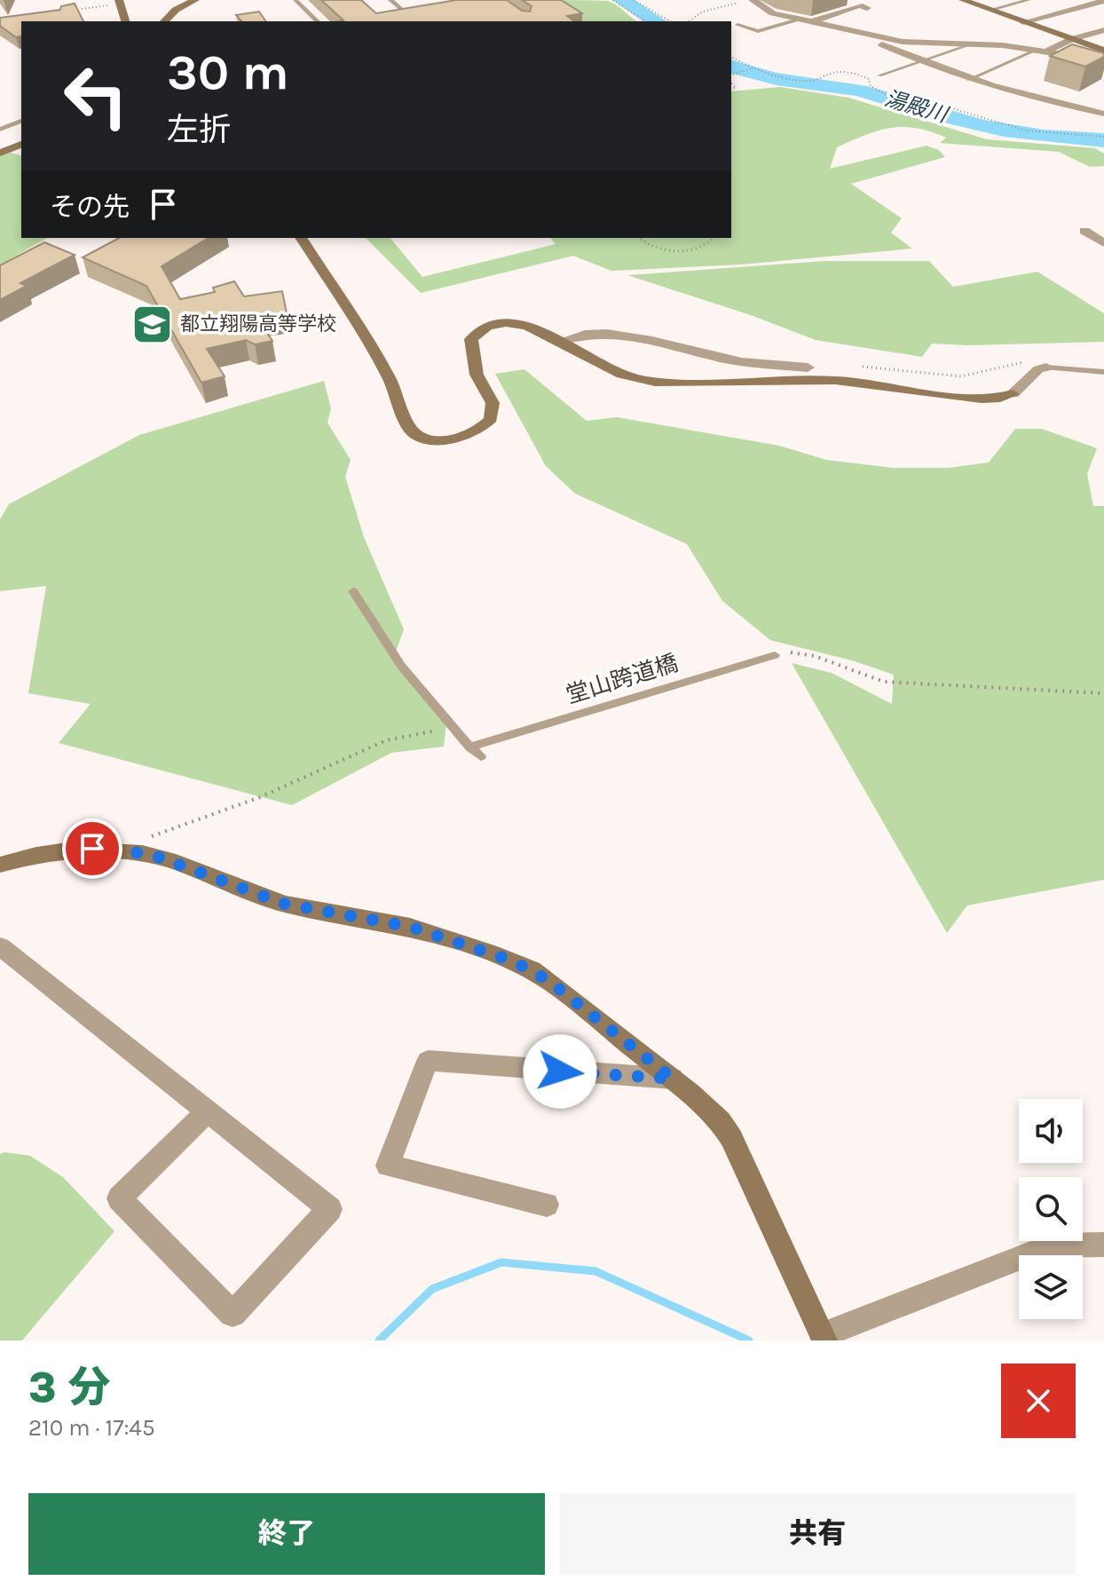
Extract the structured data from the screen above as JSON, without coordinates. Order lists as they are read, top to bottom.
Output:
{
  "streets": {
    "lane": ["堂山跨道橋"]
  },
  "water": ["湯殿川"],
  "places": {
    "school or university": ["都立翔陽高等学校"]
  },
  "page": {
    "turn": ["30 m", "左折"],
    "then": "その先",
    "heading": ["3 分", "210 m · 17:45"],
    "buttons": ["終了", "共有"]
  }
}
